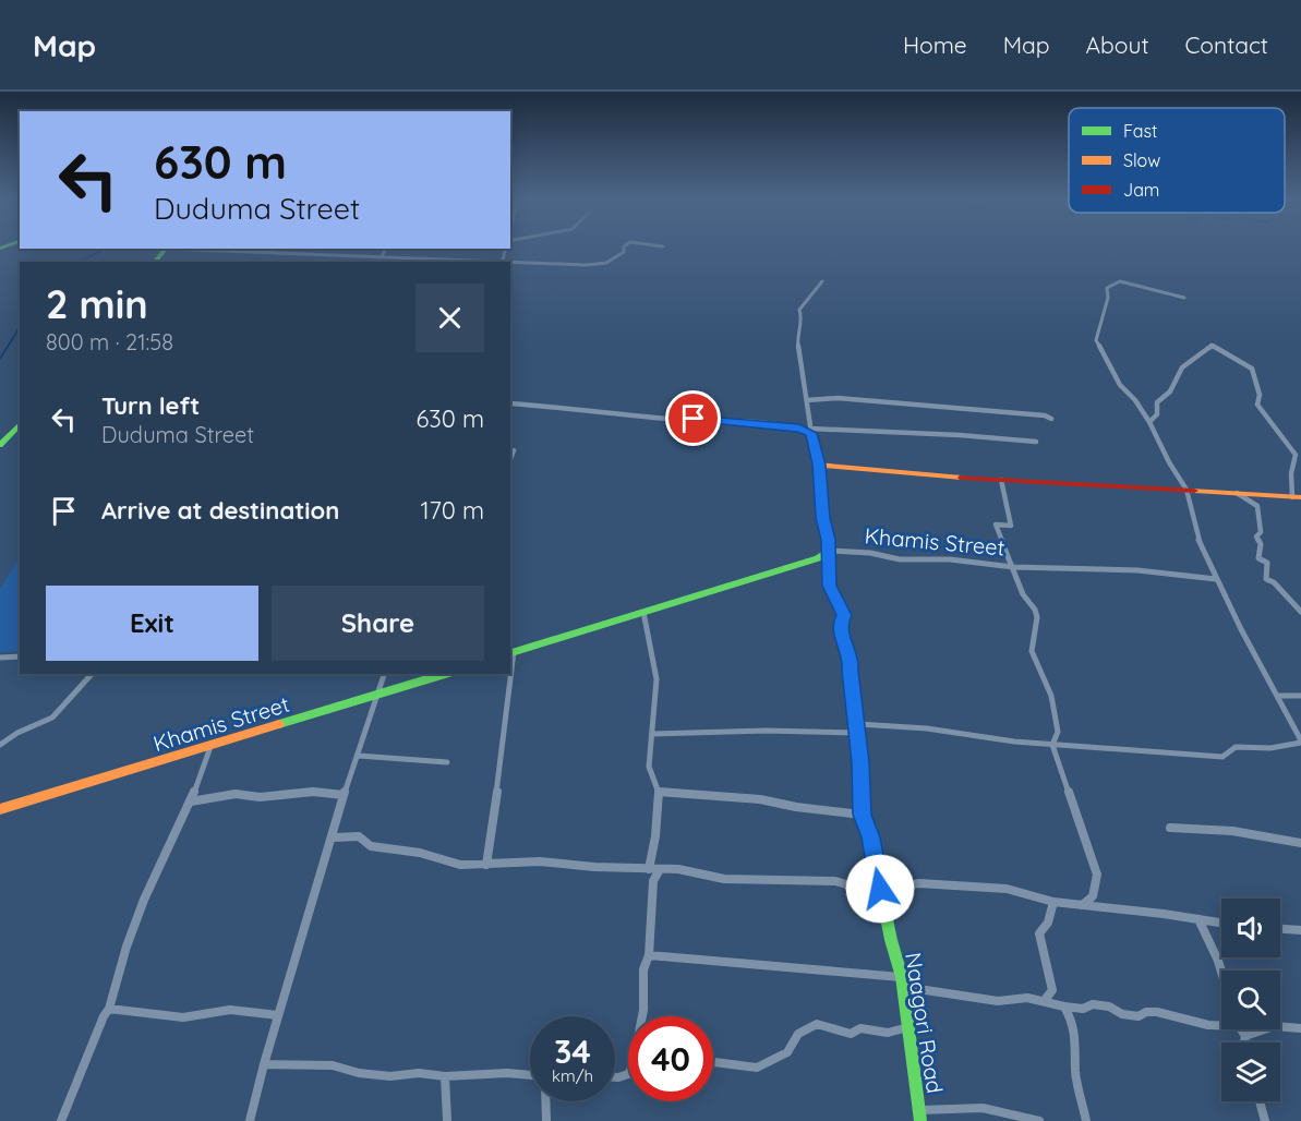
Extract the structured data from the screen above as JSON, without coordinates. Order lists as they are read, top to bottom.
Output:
{
  "streets": {
    "street": ["Khamis Street", "Naagori Road"]
  },
  "crossings": [
    ["Khamis Street", "Naagori Road"]
  ],
  "legend": ["Fast", "Slow", "Jam"],
  "page": {
    "header": "Map",
    "nav": [
      "Home",
      "Map",
      "About",
      "Contact"
    ],
    "turn": ["630 m", "Duduma Street"],
    "heading": ["2 min", "800 m · 21:58"],
    "list": [
      {
        "name": "Turn left",
        "note": "Duduma Street",
        "value": "630 m"
      },
      {
        "name": "Arrive at destination",
        "value": "170 m"
      }
    ],
    "buttons": ["Exit", "Share"],
    "speed": "34 km/h",
    "limit": "40"
  }
}
